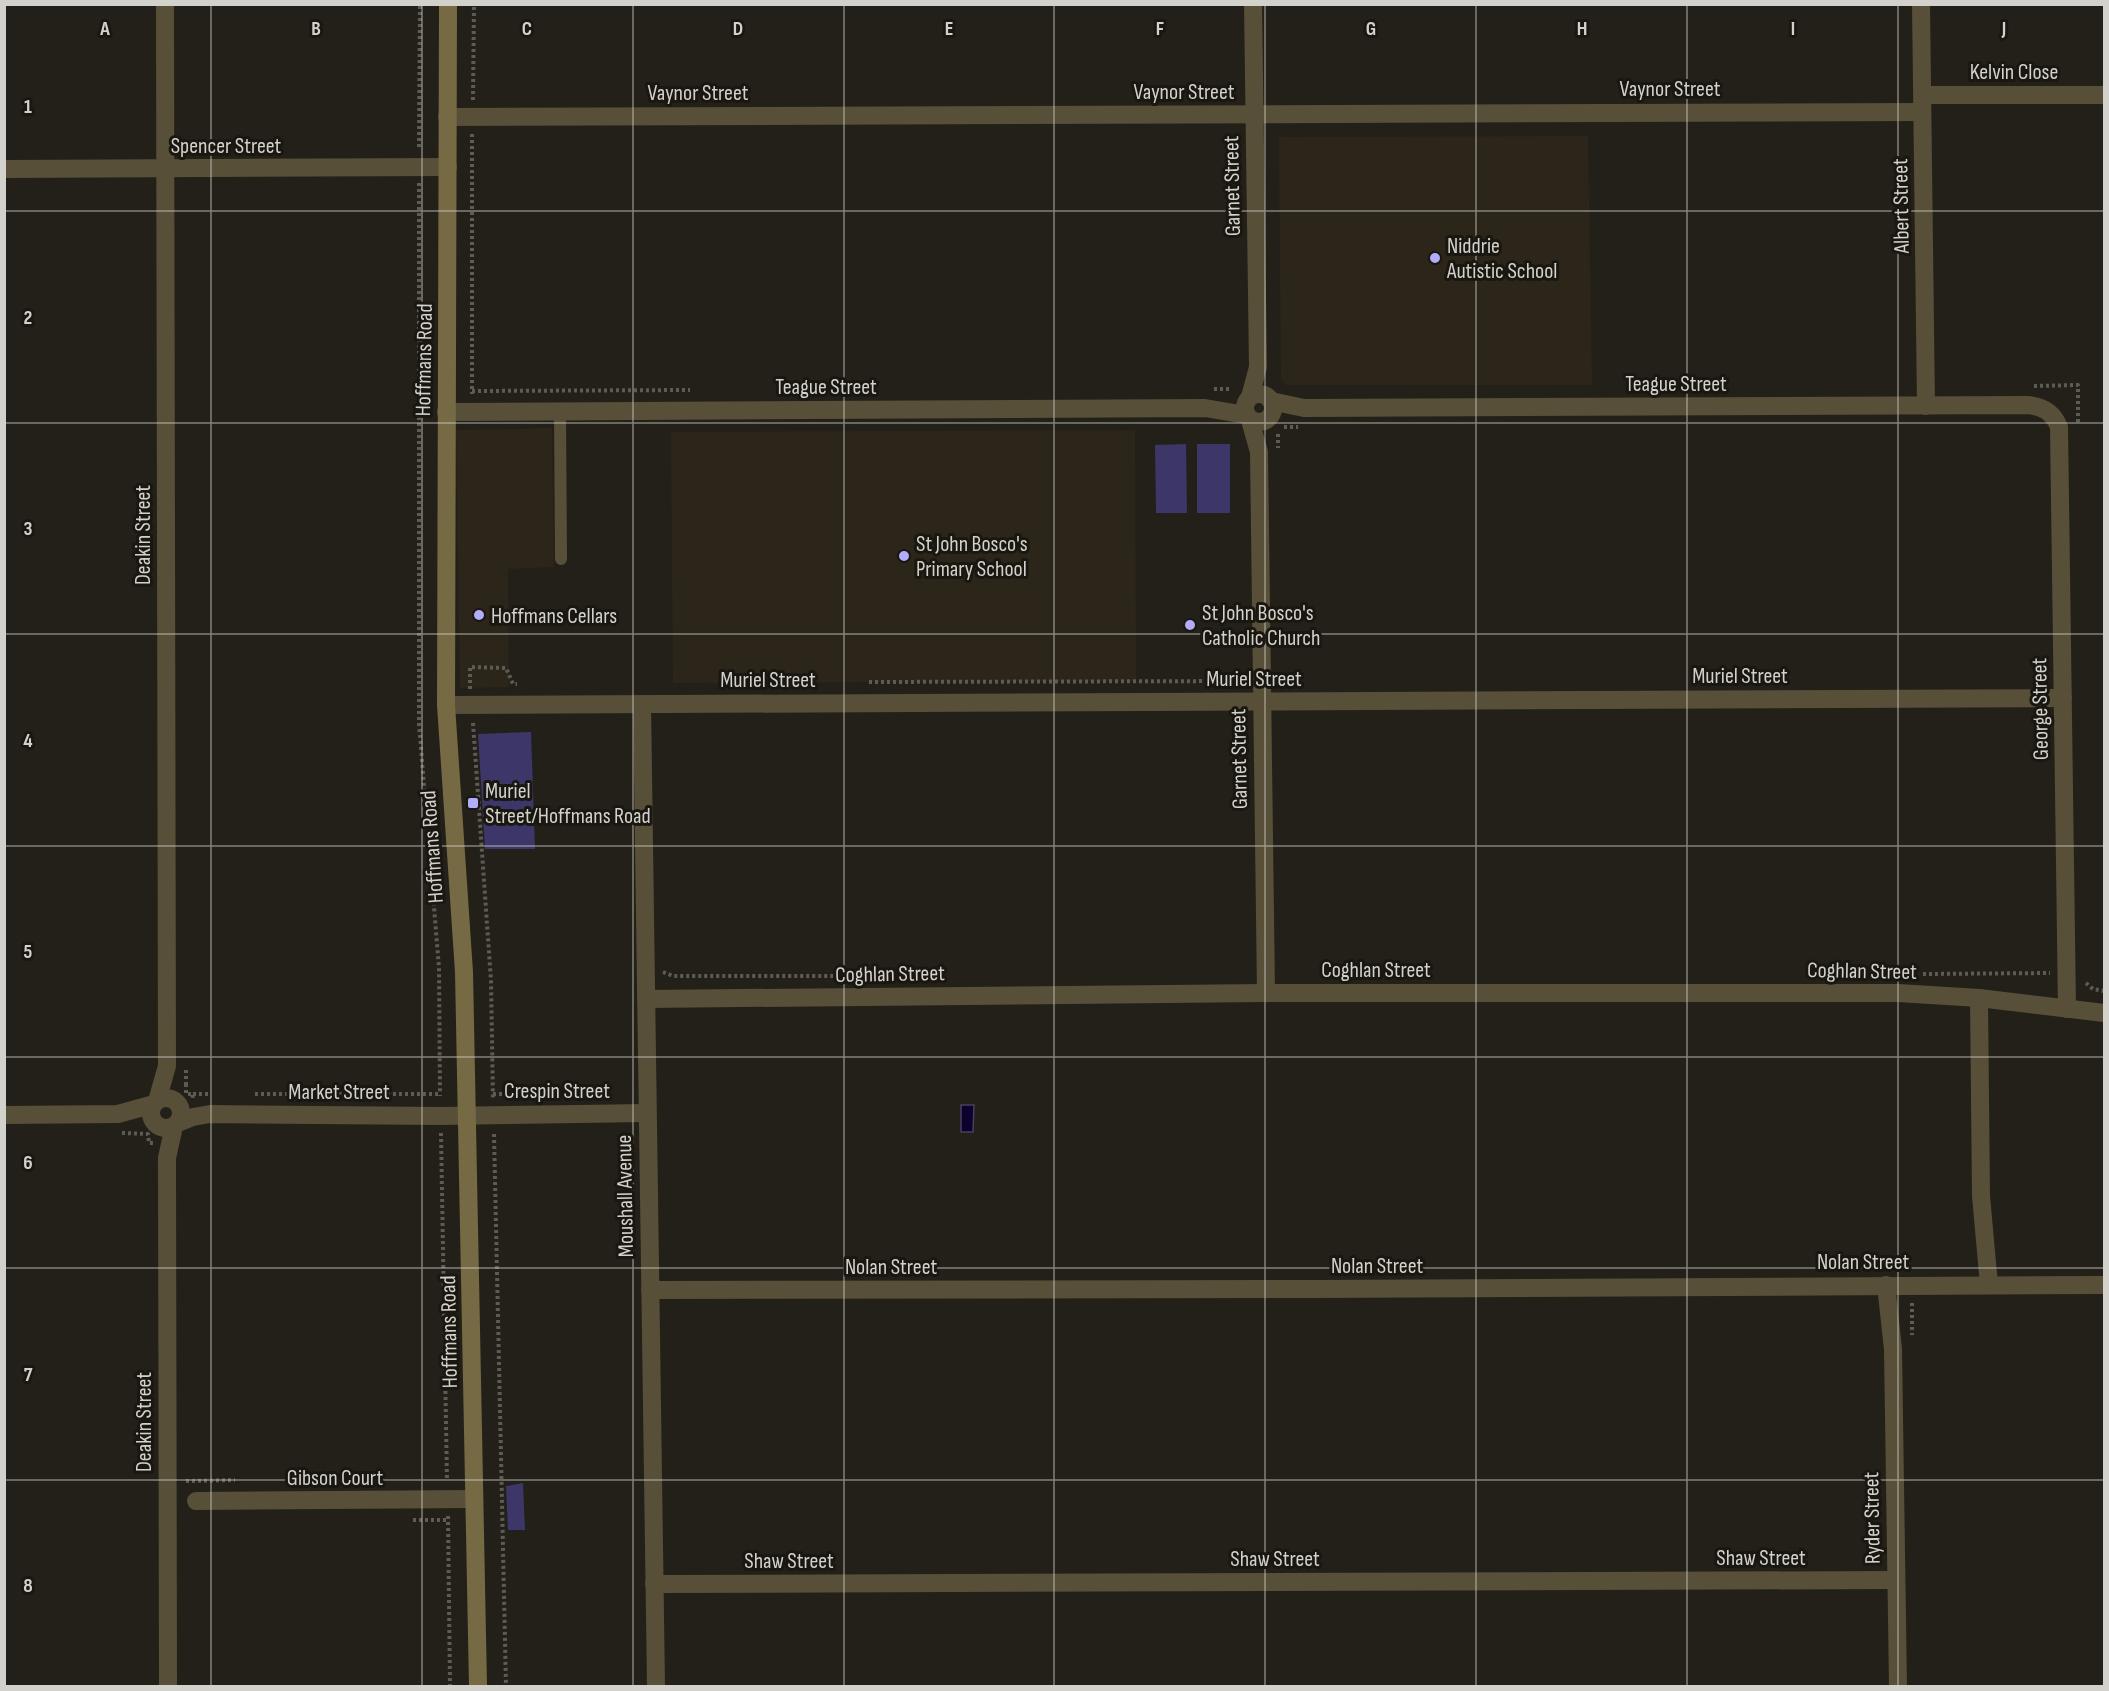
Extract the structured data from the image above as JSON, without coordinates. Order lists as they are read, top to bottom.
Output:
{
  "streets": {
    "main road": ["Hoffmans Road"],
    "street": [
      "Kelvin Close",
      "Vaynor Street",
      "Spencer Street",
      "Garnet Street",
      "Albert Street",
      "Teague Street",
      "Deakin Street",
      "Muriel Street",
      "George Street",
      "Coghlan Street",
      "Crespin Street",
      "Market Street",
      "Moushall Avenue",
      "Nolan Street",
      "Gibson Court",
      "Ryder Street",
      "Shaw Street"
    ]
  },
  "crossings": [
    ["Kelvin Close", "Vaynor Street"],
    ["Kelvin Close", "Albert Street"],
    ["Vaynor Street", "Garnet Street"],
    ["Vaynor Street", "Albert Street"],
    ["Vaynor Street", "Hoffmans Road"],
    ["Spencer Street", "Hoffmans Road"],
    ["Spencer Street", "Deakin Street"],
    ["Garnet Street", "Teague Street"],
    ["Garnet Street", "Muriel Street"],
    ["Garnet Street", "Coghlan Street"],
    ["Albert Street", "Teague Street"],
    ["Hoffmans Road", "Teague Street"],
    ["Hoffmans Road", "Muriel Street"],
    ["Hoffmans Road", "Crespin Street"],
    ["Hoffmans Road", "Market Street"],
    ["Hoffmans Road", "Gibson Court"],
    ["Teague Street", "George Street"],
    ["Deakin Street", "Market Street"],
    ["Muriel Street", "George Street"],
    ["Muriel Street", "Moushall Avenue"],
    ["George Street", "Coghlan Street"],
    ["Coghlan Street", "Moushall Avenue"],
    ["Crespin Street", "Market Street"],
    ["Crespin Street", "Moushall Avenue"],
    ["Moushall Avenue", "Nolan Street"],
    ["Moushall Avenue", "Shaw Street"],
    ["Nolan Street", "Ryder Street"],
    ["Ryder Street", "Shaw Street"]
  ],
  "places": {
    "other": [
      "Niddrie Autistic School",
      "St John Bosco's Primary School",
      "Hoffmans Cellars",
      "St John Bosco's Catholic Church"
    ],
    "transit": ["Muriel Street/Hoffmans Road"]
  },
  "grid": {
    "columns": [
      "A",
      "B",
      "C",
      "D",
      "E",
      "F",
      "G",
      "H",
      "I",
      "J"
    ],
    "rows": [
      "1",
      "2",
      "3",
      "4",
      "5",
      "6",
      "7",
      "8"
    ]
  }
}
